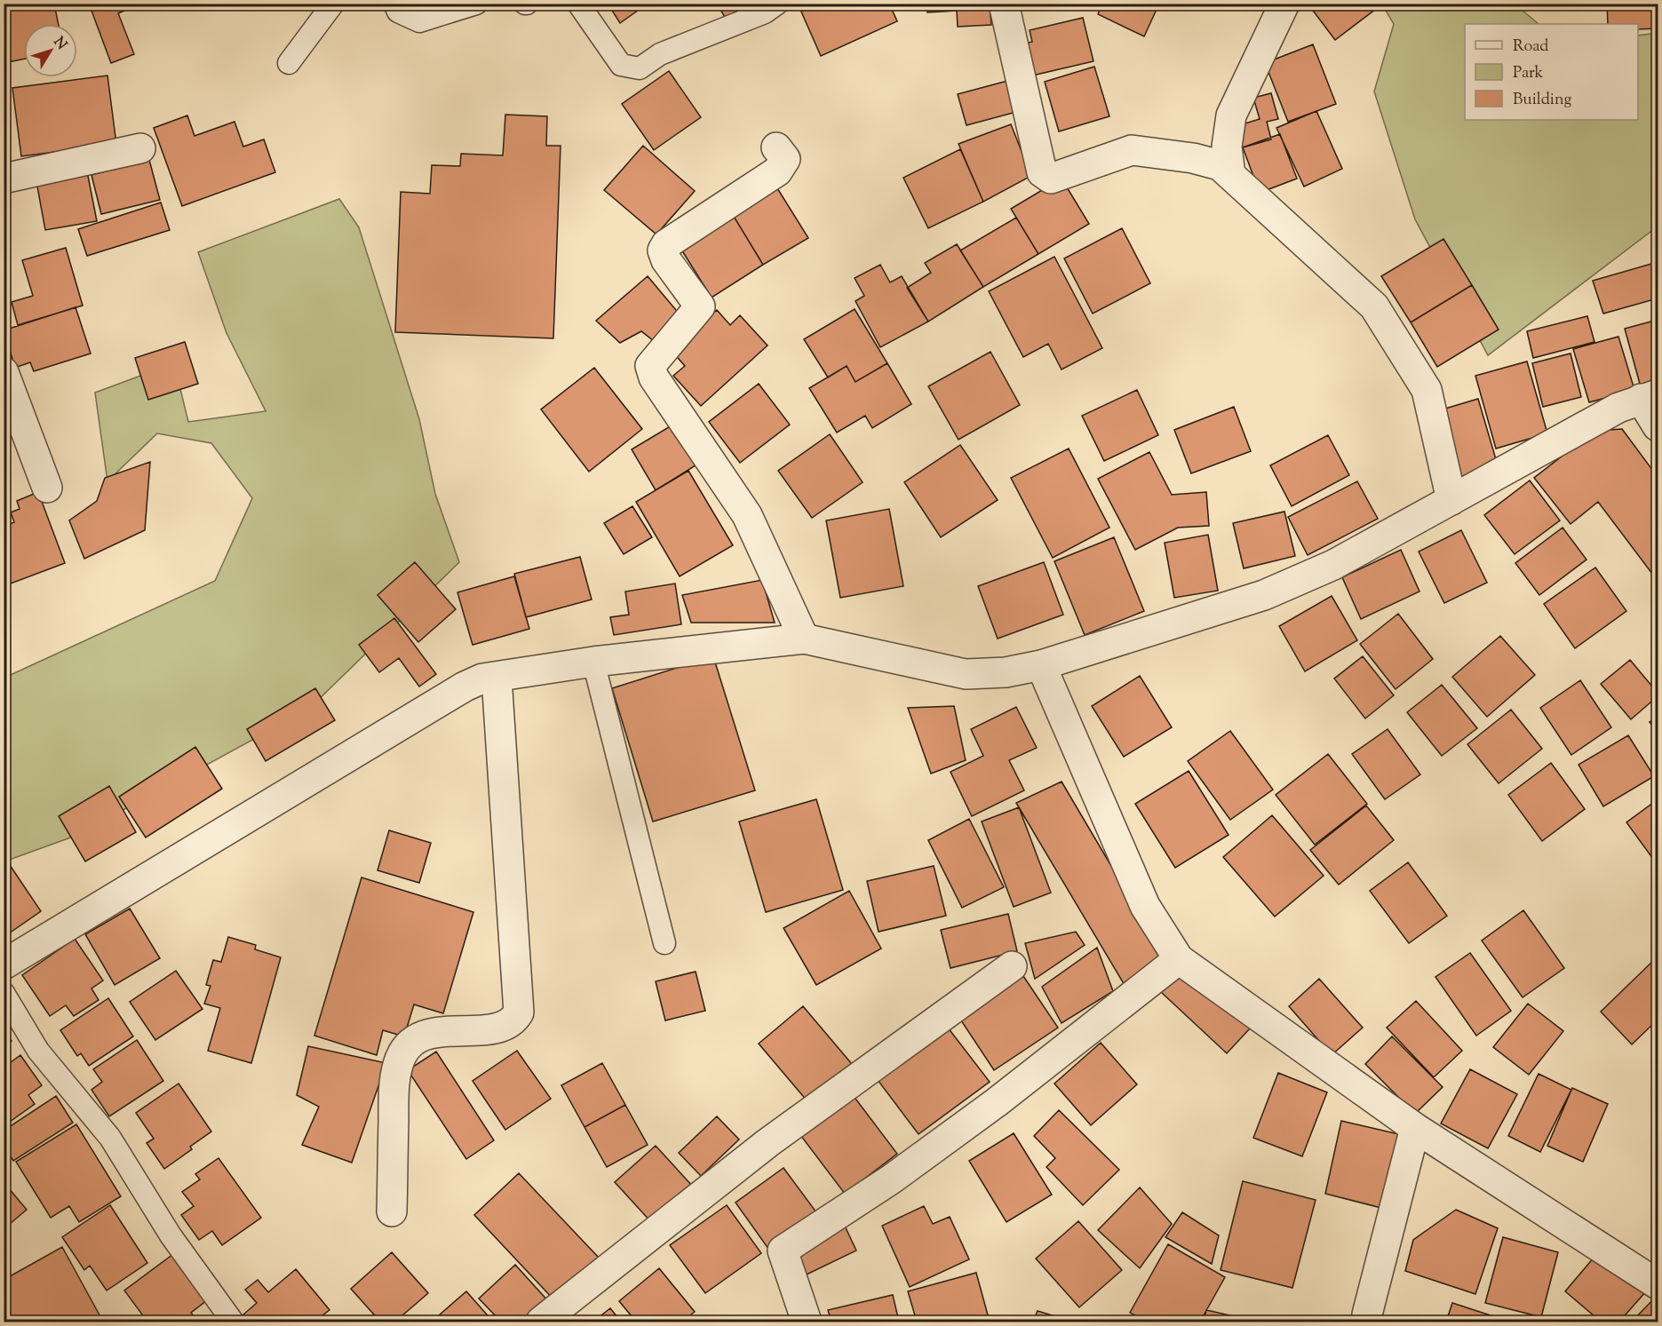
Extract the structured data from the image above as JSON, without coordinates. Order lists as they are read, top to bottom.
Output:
{
  "legend": ["Road", "Park", "Building"],
  "north": "top right"
}
